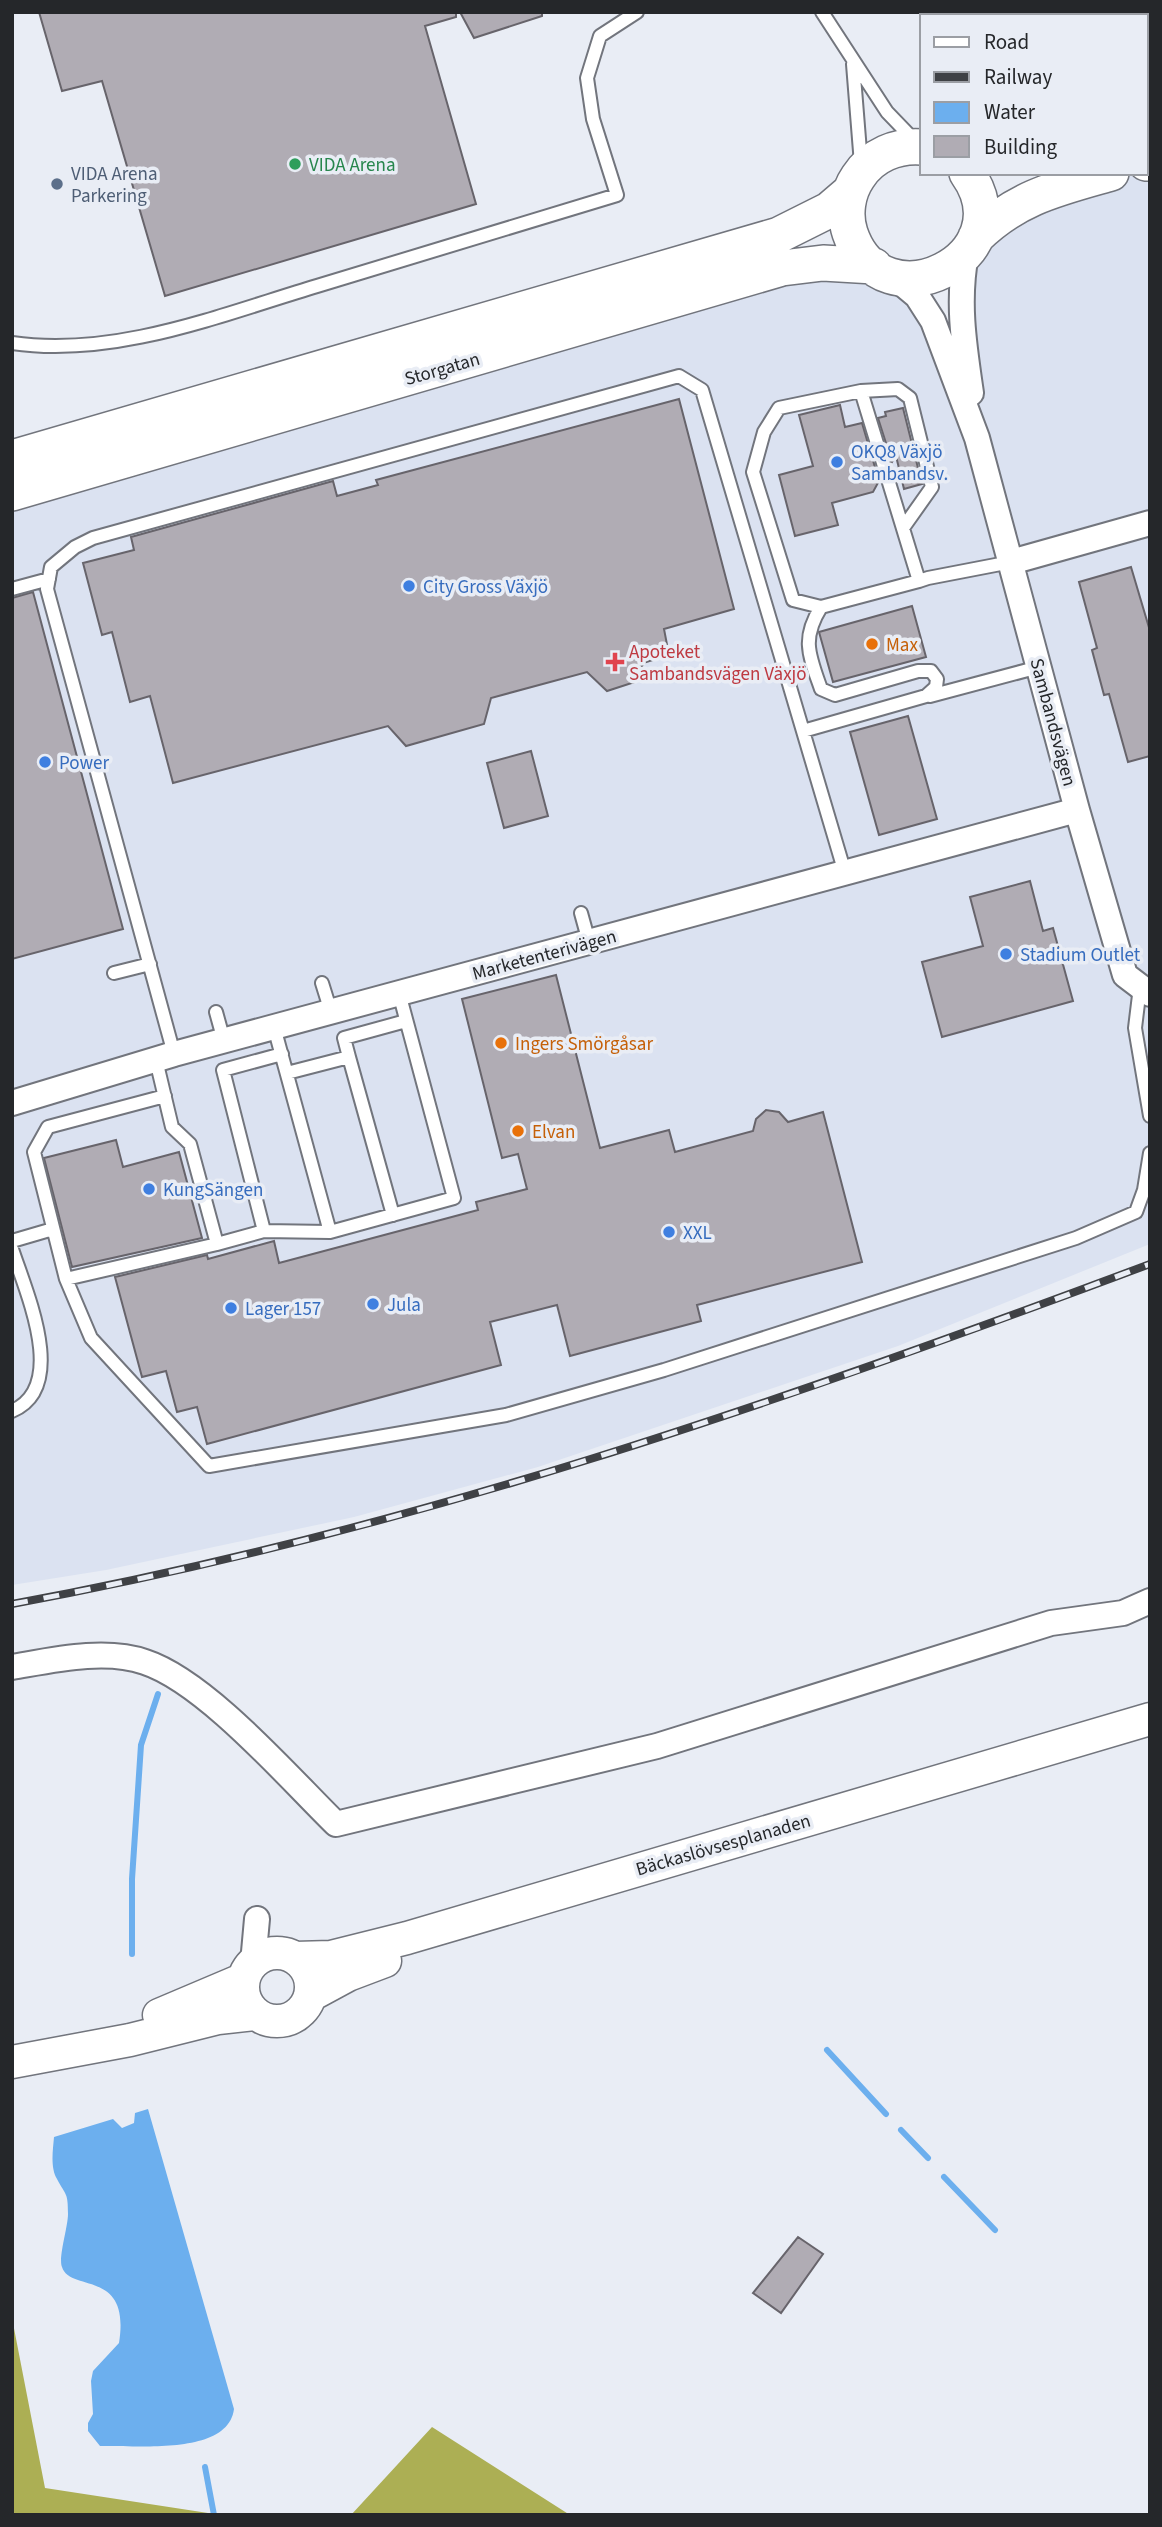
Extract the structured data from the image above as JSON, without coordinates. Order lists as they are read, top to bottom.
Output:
{
  "streets": {
    "main road": ["Storgatan"],
    "street": ["Sambandsvägen", "Marketenterivägen", "Bäckaslövsesplanaden"]
  },
  "crossings": [
    ["Storgatan", "Sambandsvägen"],
    ["Sambandsvägen", "Marketenterivägen"]
  ],
  "places": {
    "other": [
      "VIDA Arena",
      "VIDA Arena Parkering",
      "OKQ8 Växjö Sambandsv.",
      "City Gross Växjö",
      "Max",
      "Power",
      "Stadium Outlet",
      "Ingers Smörgåsar",
      "Elvan",
      "KungSängen",
      "XXL",
      "Jula",
      "Lager 157"
    ],
    "health": ["Apoteket Sambandsvägen Växjö"]
  },
  "legend": [
    "Road",
    "Railway",
    "Water",
    "Building"
  ]
}
